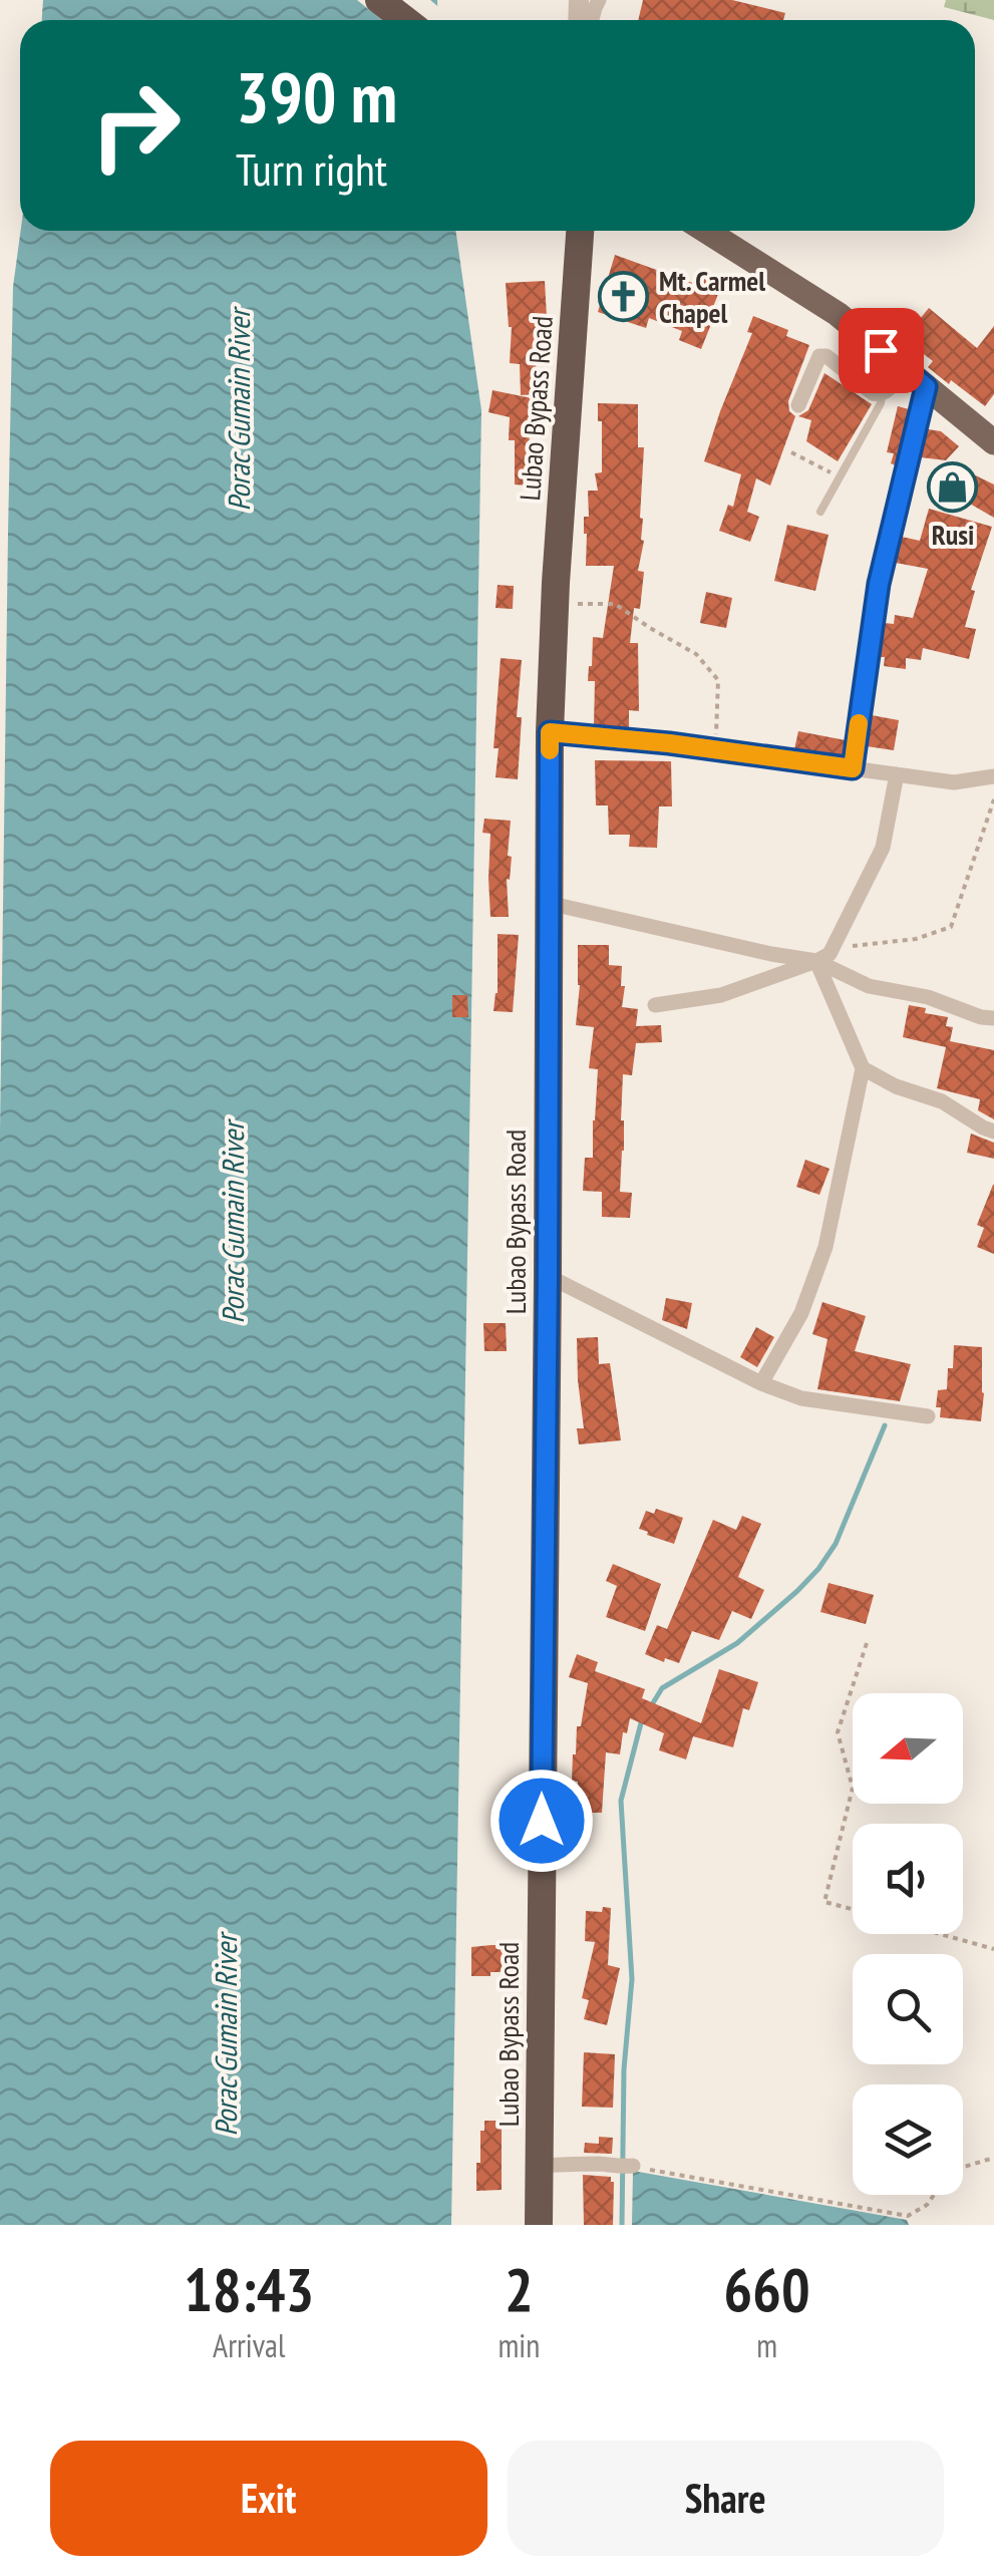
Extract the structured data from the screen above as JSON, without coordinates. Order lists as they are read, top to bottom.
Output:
{
  "streets": {
    "highway": ["Lubao Bypass Road"]
  },
  "water": ["Porac Gumain River"],
  "places": {
    "church": ["Mt. Carmel Chapel"],
    "shop": ["Rusi"]
  },
  "north": "left",
  "page": {
    "turn": ["390 m", "Turn right"],
    "eta": [
      "18:43",
      "Arrival",
      "2",
      "min",
      "660",
      "m"
    ],
    "buttons": ["Exit", "Share"]
  }
}
